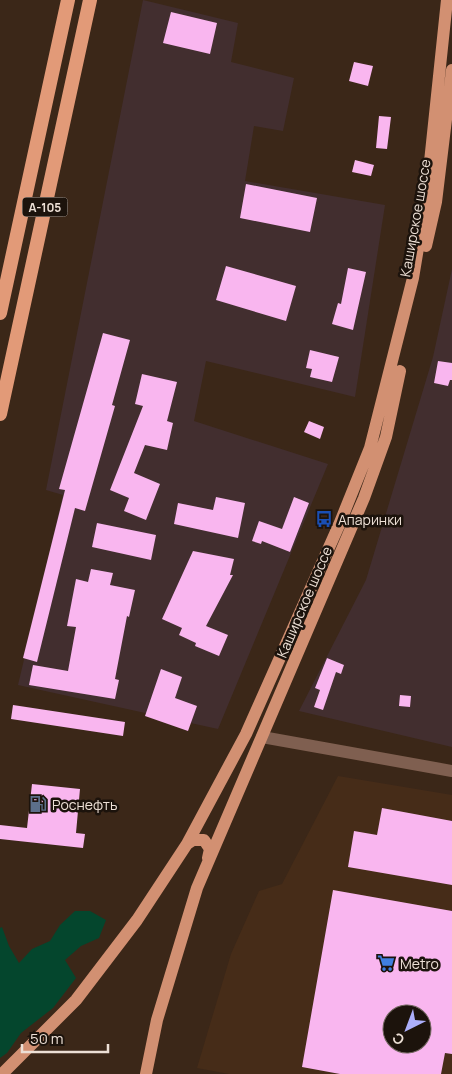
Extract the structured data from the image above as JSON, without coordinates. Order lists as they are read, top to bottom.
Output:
{
  "streets": {
    "highway": ["А-105"],
    "main road": ["Каширское шоссе"]
  },
  "places": {
    "bus stop": ["Апаринки"],
    "fuel station": ["Роснефть"],
    "supermarket": ["Metro"]
  },
  "scale_bar": "50 m",
  "north": "bottom left"
}
